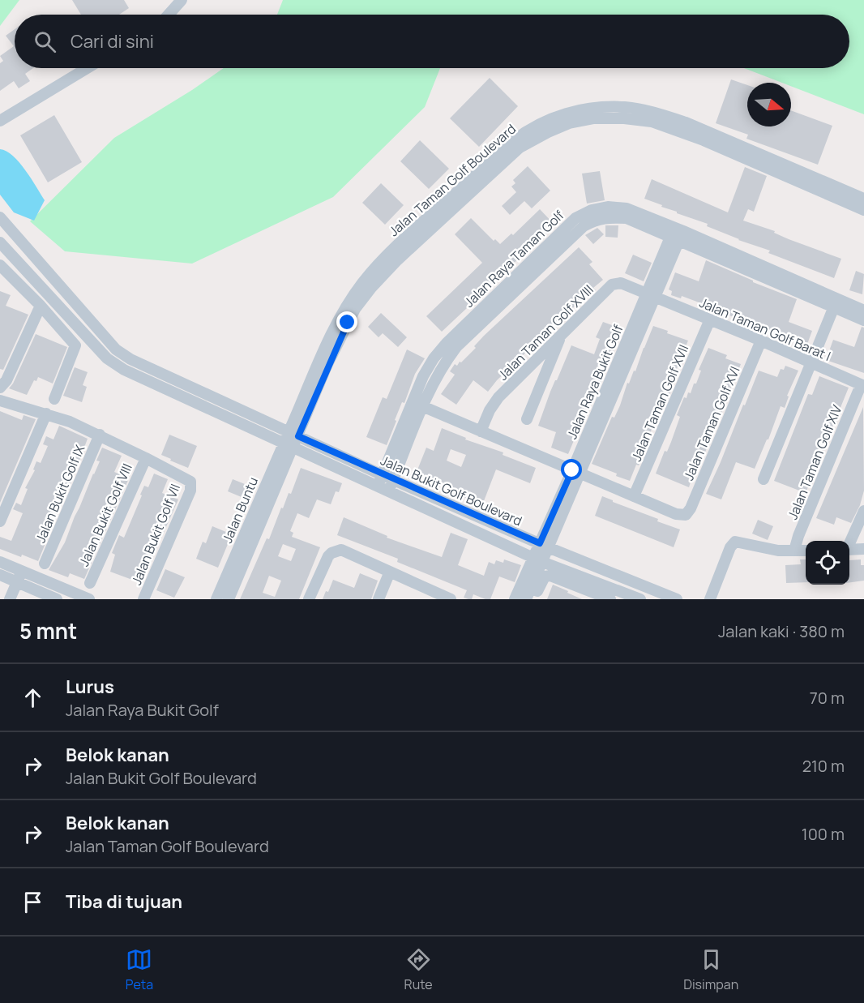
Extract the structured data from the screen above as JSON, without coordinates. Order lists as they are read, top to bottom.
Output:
{
  "streets": {
    "street": [
      "Jalan Taman Golf Boulevard",
      "Jalan Raya Taman Golf",
      "Jalan Taman Golf Barat I",
      "Jalan Taman Golf XVIII",
      "Jalan Raya Bukit Golf",
      "Jalan Taman Golf XVII",
      "Jalan Taman Golf XVI",
      "Jalan Taman Golf XIV",
      "Jalan Bukit Golf Boulevard",
      "Jalan Bukit Golf IX",
      "Jalan Buntu",
      "Jalan Bukit Golf VIII",
      "Jalan Bukit Golf VII"
    ]
  },
  "crossings": [
    ["Jalan Taman Golf Boulevard", "Jalan Bukit Golf Boulevard"],
    ["Jalan Taman Golf Boulevard", "Jalan Buntu"],
    ["Jalan Raya Taman Golf", "Jalan Raya Bukit Golf"],
    ["Jalan Raya Taman Golf", "Jalan Bukit Golf Boulevard"],
    ["Jalan Taman Golf Barat I", "Jalan Taman Golf XVIII"],
    ["Jalan Taman Golf Barat I", "Jalan Raya Bukit Golf"],
    ["Jalan Taman Golf Barat I", "Jalan Taman Golf XVII"],
    ["Jalan Taman Golf Barat I", "Jalan Taman Golf XVI"],
    ["Jalan Taman Golf Barat I", "Jalan Taman Golf XIV"],
    ["Jalan Taman Golf XVIII", "Jalan Raya Bukit Golf"],
    ["Jalan Raya Bukit Golf", "Jalan Bukit Golf Boulevard"],
    ["Jalan Taman Golf XVII", "Jalan Taman Golf XVI"],
    ["Jalan Bukit Golf Boulevard", "Jalan Buntu"],
    ["Jalan Bukit Golf VIII", "Jalan Bukit Golf VII"]
  ],
  "north": "right",
  "page": {
    "search": "Cari di sini",
    "heading": ["5 mnt", "Jalan kaki · 380 m"],
    "list": [
      ["Lurus", "Jalan Raya Bukit Golf", "70 m"],
      ["Belok kanan", "Jalan Bukit Golf Boulevard", "210 m"],
      ["Belok kanan", "Jalan Taman Golf Boulevard", "100 m"],
      "Tiba di tujuan"
    ],
    "nav": ["Peta", "Rute", "Disimpan"]
  }
}
